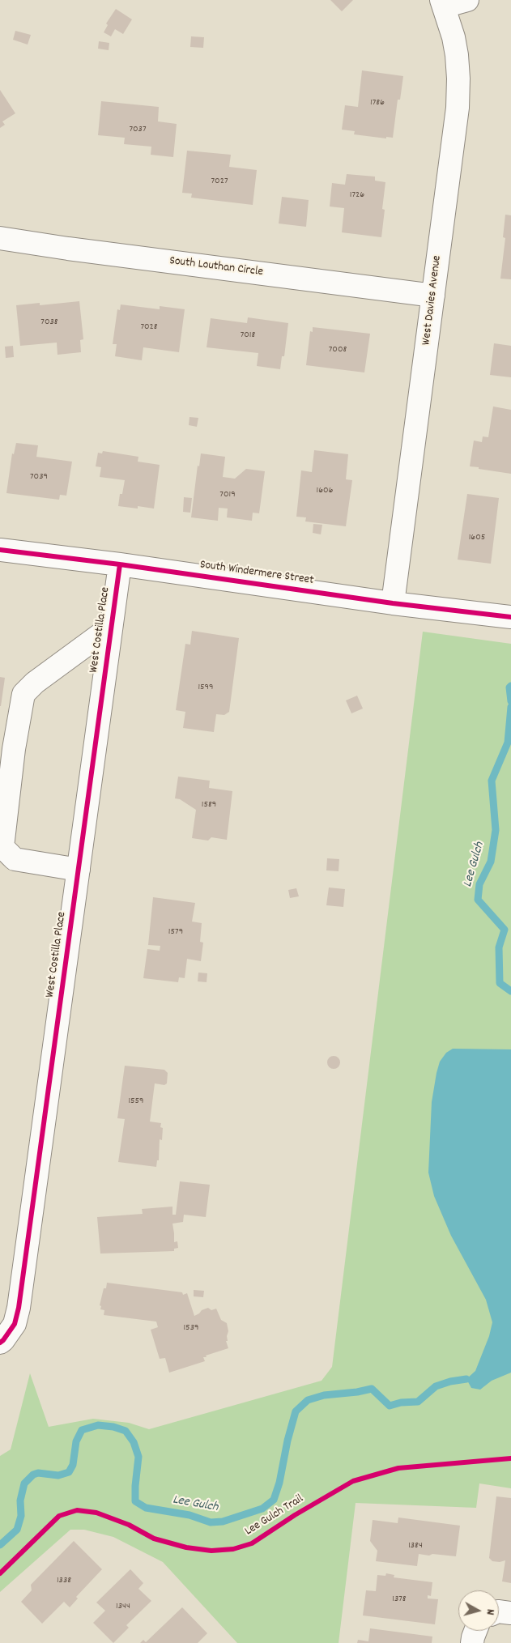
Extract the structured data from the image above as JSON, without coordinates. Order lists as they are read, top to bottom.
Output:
{
  "streets": {
    "street": [
      "South Louthan Circle",
      "West Davies Avenue",
      "South Windermere Street",
      "West Costilla Place"
    ],
    "cycle path": ["Lee Gulch Trail"]
  },
  "crossings": [
    ["South Louthan Circle", "West Davies Avenue"],
    ["West Davies Avenue", "South Windermere Street"],
    ["South Windermere Street", "West Costilla Place"]
  ],
  "water": ["Lee Gulch"],
  "house_numbers": [
    "1786",
    "7037",
    "7027",
    "1726",
    "7038",
    "7028",
    "7018",
    "7008",
    "7039",
    "1606",
    "7019",
    "1605",
    "1599",
    "1589",
    "1579",
    "1559",
    "1539",
    "1384",
    "1338",
    "1378",
    "1344"
  ],
  "north": "right"
}
